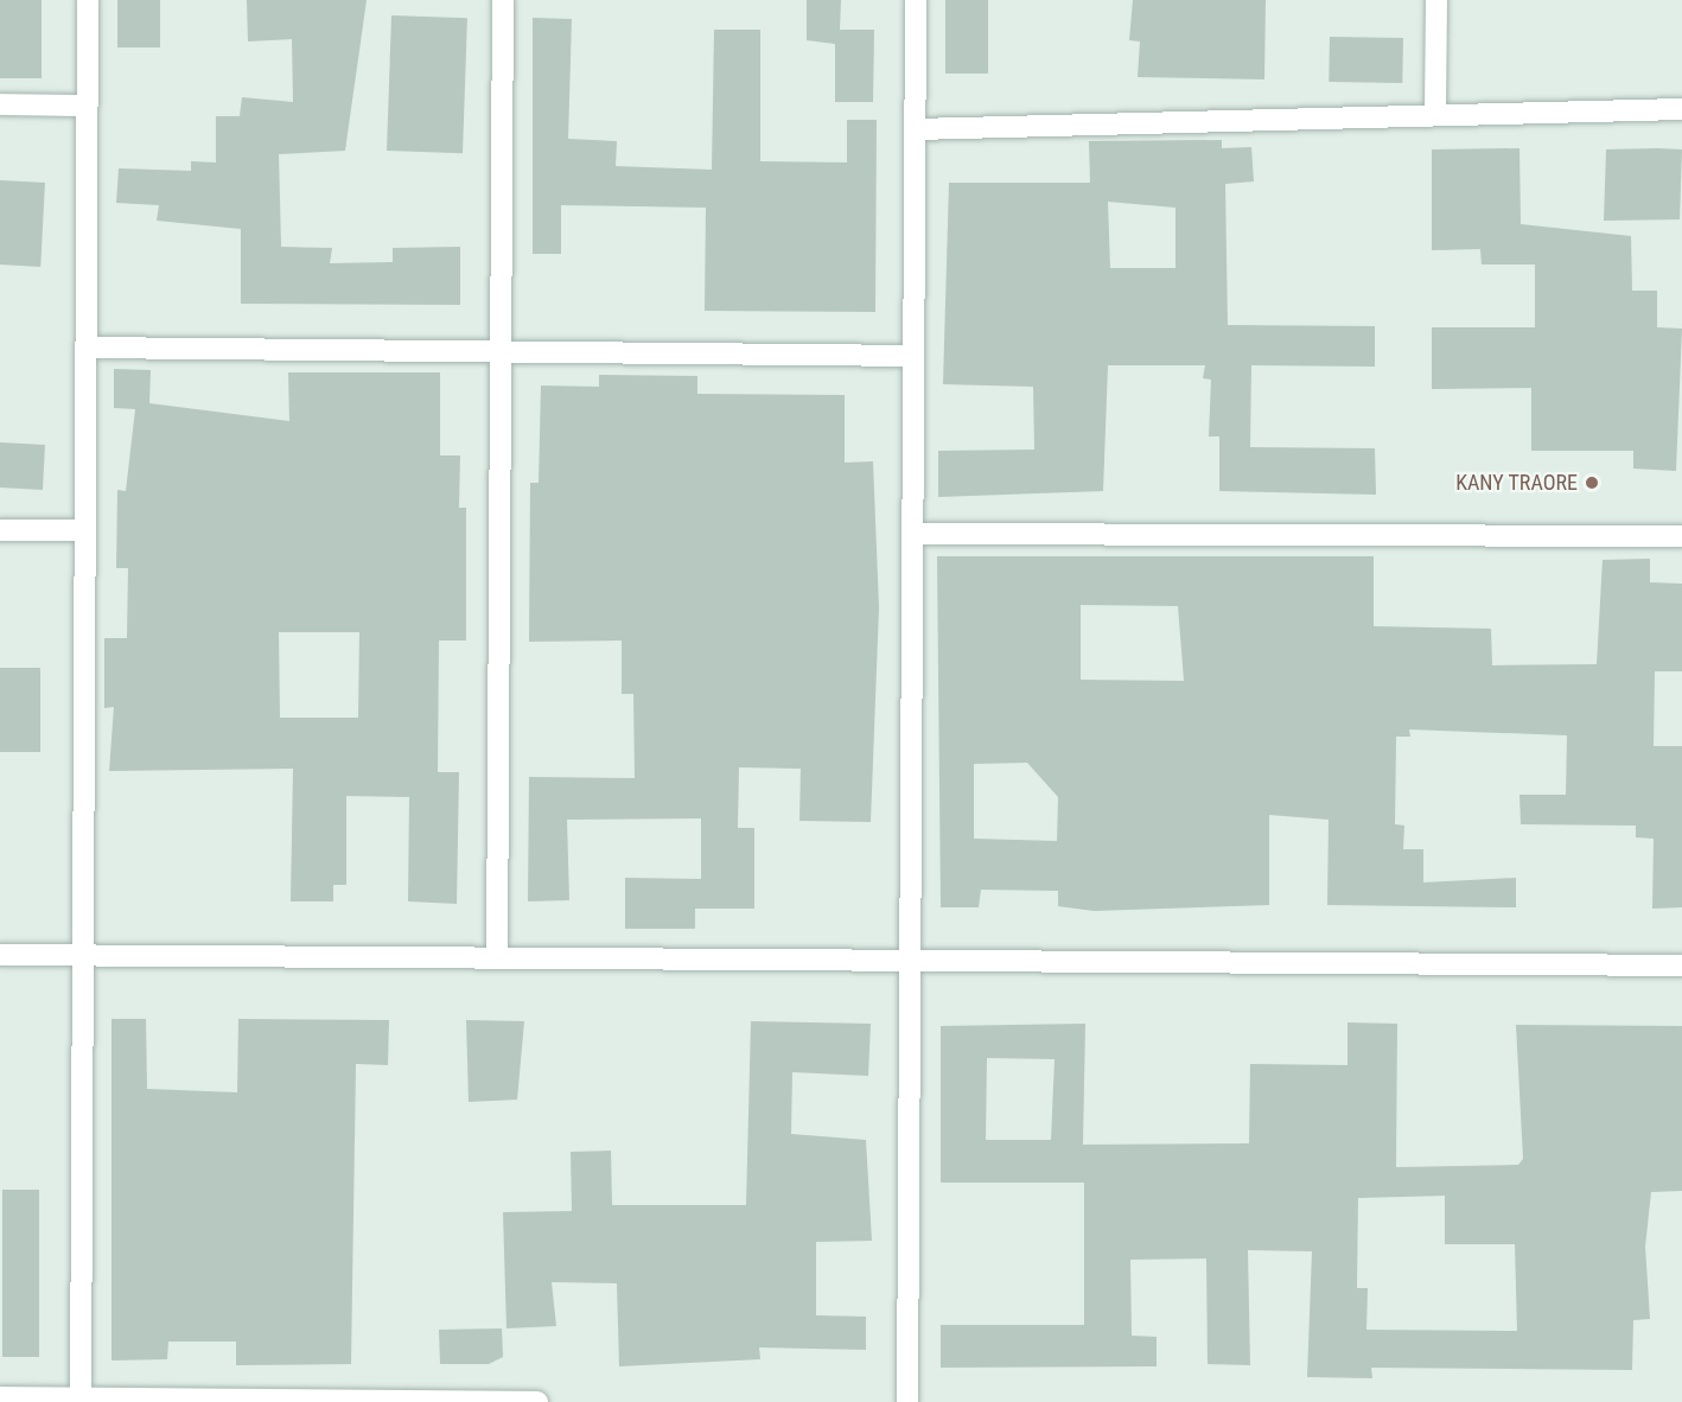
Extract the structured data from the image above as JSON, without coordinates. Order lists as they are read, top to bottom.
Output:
{
  "places": ["KANY TRAORE"]
}
